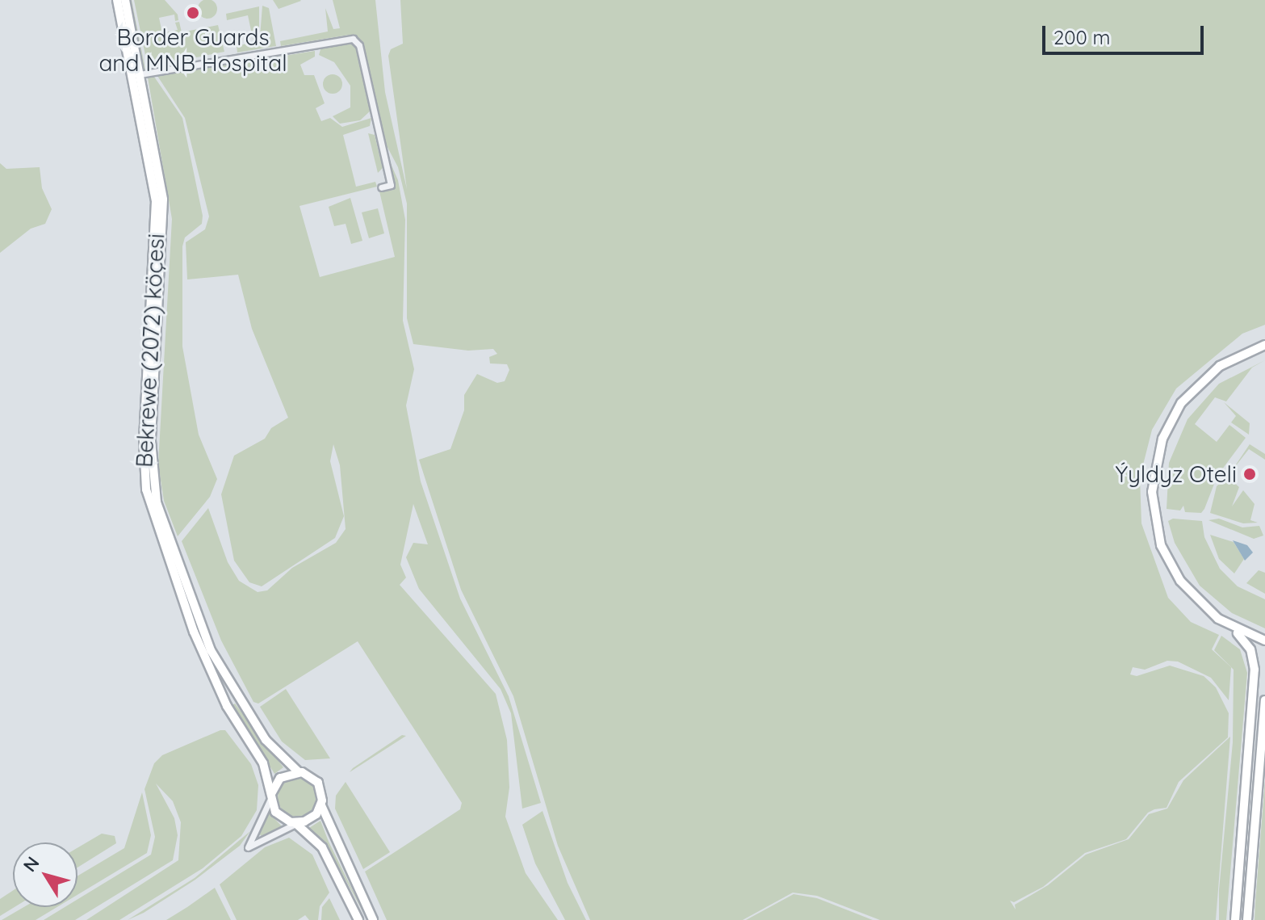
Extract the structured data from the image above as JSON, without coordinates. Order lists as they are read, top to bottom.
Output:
{
  "streets": {
    "main road": ["Bekrewe (2072) köçesi"]
  },
  "places": ["Border Guards and MNB Hospital", "Ýyldyz Oteli"],
  "scale_bar": "200 m",
  "north": "top left"
}
